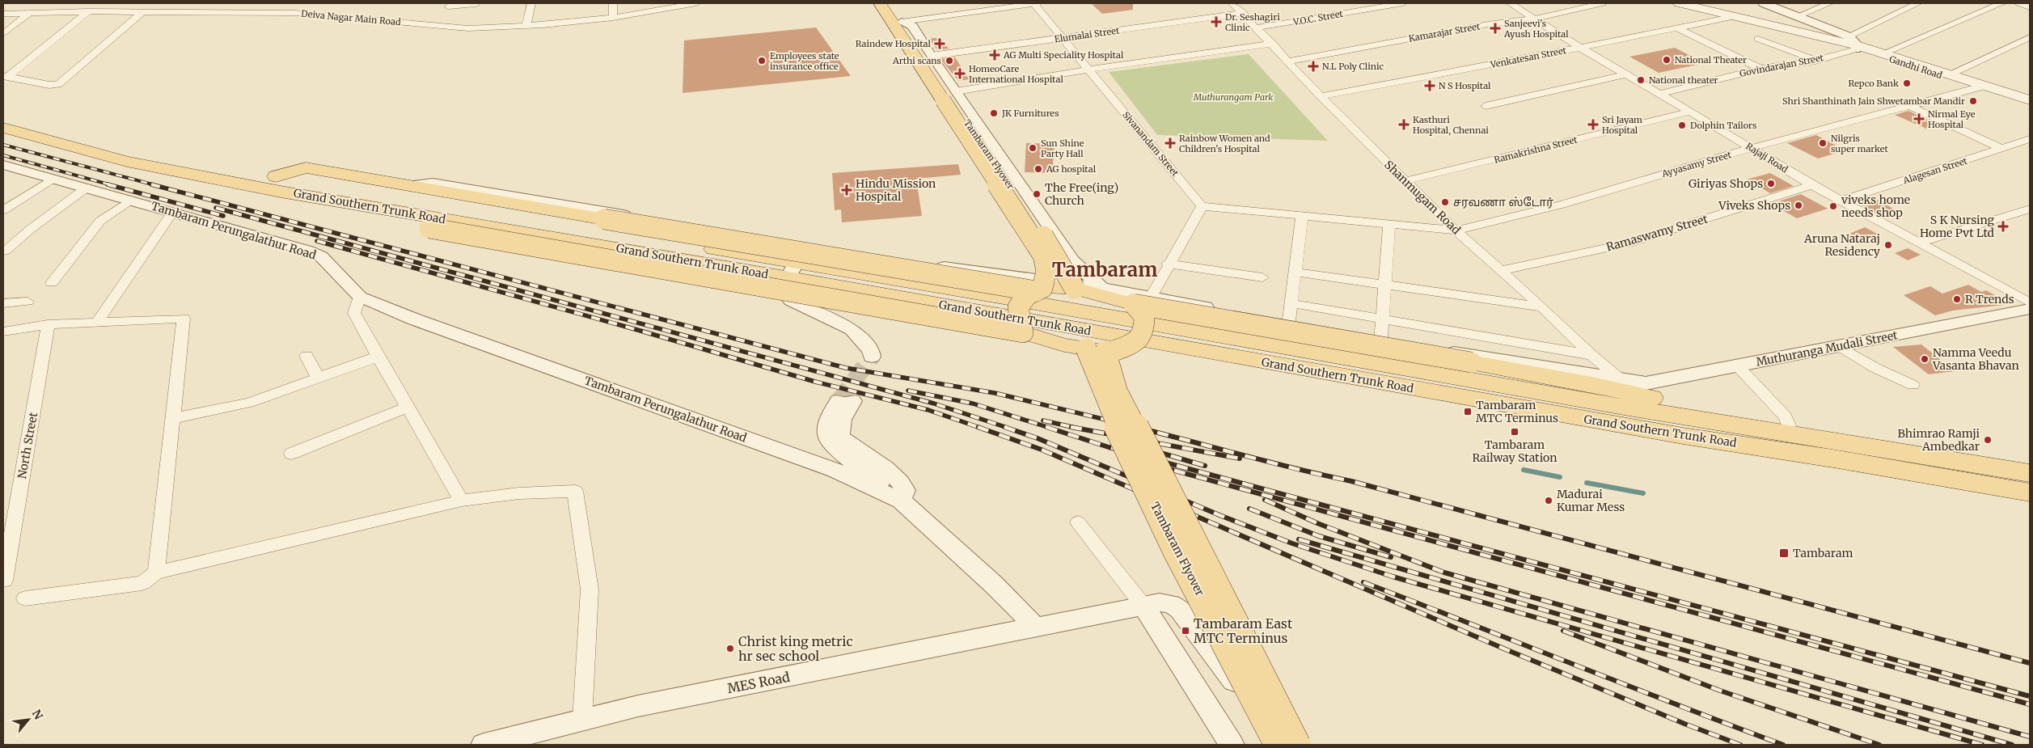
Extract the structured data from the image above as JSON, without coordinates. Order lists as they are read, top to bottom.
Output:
{
  "streets": {
    "main road": ["Gandhi Road", "Tambaram Flyover", "Grand Southern Trunk Road"],
    "street": [
      "Deiva Nagar Main Road",
      "V.O.C. Street",
      "Kamarajar Street",
      "Elumalai Street",
      "Venkatesan Street",
      "Govindarajan Street",
      "Sivanandam Street",
      "Ramakrishna Street",
      "Rajaji Road",
      "Ayyasamy Street",
      "Alagesan Street",
      "Shanmugam Road",
      "Tambaram Perungalathur Road",
      "Ramaswamy Street",
      "Muthuranga Mudali Street",
      "North Street",
      "MES Road"
    ]
  },
  "crossings": [
    ["V.O.C. Street", "Shanmugam Road"],
    ["Kamarajar Street", "Rajaji Road"],
    ["Kamarajar Street", "Shanmugam Road"],
    ["Elumalai Street", "Sivanandam Street"],
    ["Elumalai Street", "Shanmugam Road"],
    ["Venkatesan Street", "Gandhi Road"],
    ["Venkatesan Street", "Rajaji Road"],
    ["Venkatesan Street", "Shanmugam Road"],
    ["Govindarajan Street", "Gandhi Road"],
    ["Govindarajan Street", "Rajaji Road"],
    ["Gandhi Road", "Ayyasamy Street"],
    ["Sivanandam Street", "Ayyasamy Street"],
    ["Ramakrishna Street", "Rajaji Road"],
    ["Ramakrishna Street", "Shanmugam Road"],
    ["Rajaji Road", "Ayyasamy Street"],
    ["Rajaji Road", "Alagesan Street"],
    ["Rajaji Road", "Ramaswamy Street"],
    ["Ayyasamy Street", "Shanmugam Road"],
    ["Shanmugam Road", "Ramaswamy Street"],
    ["Shanmugam Road", "Muthuranga Mudali Street"],
    ["Tambaram Perungalathur Road", "MES Road"]
  ],
  "districts": ["Tambaram"],
  "parks": ["Muthurangam Park"],
  "places": {
    "health": [
      "Dr. Seshagiri Clinic",
      "Sanjeevi's Ayush Hospital",
      "Raindew Hospital",
      "AG Multi Speciality Hospital",
      "N.L Poly Clinic",
      "HomeoCare International Hospital",
      "N S Hospital",
      "Nirmal Eye Hospital",
      "Kasthuri Hospital, Chennai",
      "Sri Jayam Hospital",
      "Rainbow Women and Children's Hospital",
      "Hindu Mission Hospital",
      "S K Nursing Home Pvt Ltd"
    ],
    "other": [
      "National Theater",
      "Employees state insurance office",
      "Arthi scans",
      "National theater",
      "Repco Bank",
      "Shri Shanthinath Jain Shwetambar Mandir",
      "JK Furnitures",
      "Dolphin Tailors",
      "Nilgris super market",
      "Sun Shine Party Hall",
      "AG hospital",
      "Giriyas Shops",
      "The Free(ing) Church",
      "சரவணா ஸ்டோர்",
      "Viveks Shops",
      "viveks home needs shop",
      "Aruna Nataraj Residency",
      "R Trends",
      "Namma Veedu Vasanta Bhavan",
      "Bhimrao Ramji Ambedkar",
      "Madurai Kumar Mess",
      "Christ king metric hr sec school"
    ],
    "transit": [
      "Tambaram MTC Terminus",
      "Tambaram Railway Station",
      "Tambaram",
      "Tambaram East MTC Terminus"
    ]
  },
  "north": "top right"
}
